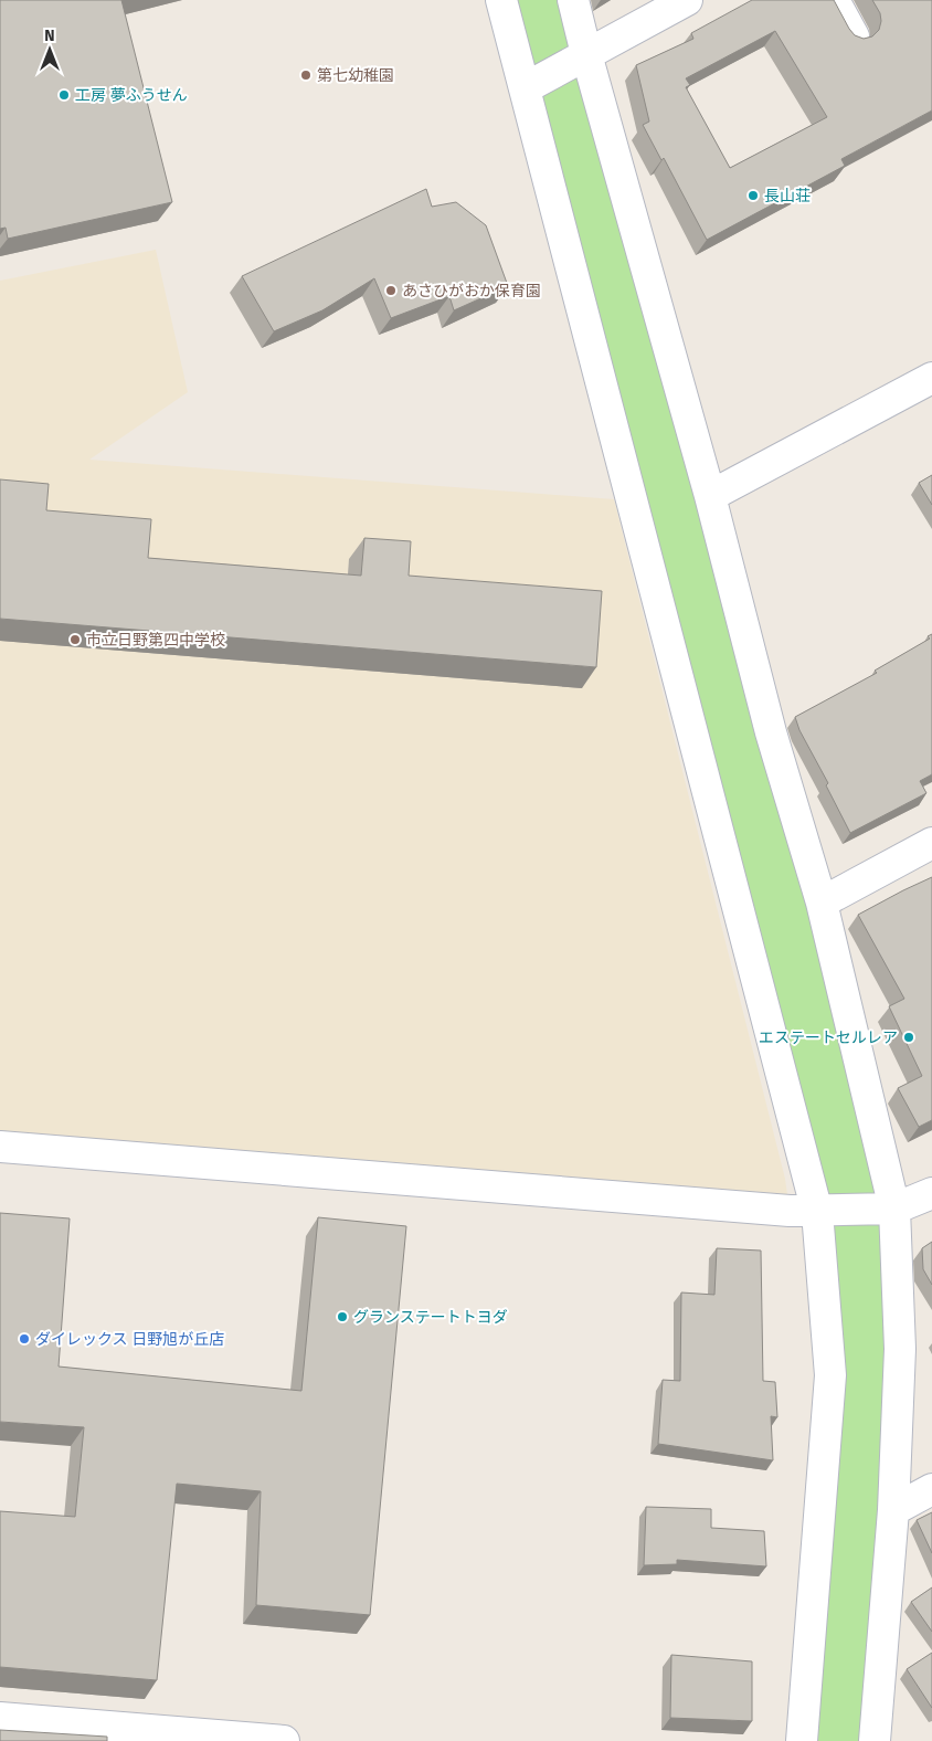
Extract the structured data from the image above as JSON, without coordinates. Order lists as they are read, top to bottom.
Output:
{
  "places": [
    "第七幼稚園",
    "工房 夢ふうせん",
    "長山荘",
    "あさひがおか保育園",
    "市立日野第四中学校",
    "エステートセルレア",
    "グランステートトヨダ",
    "ダイレックス 日野旭が丘店"
  ],
  "north": "top"
}
